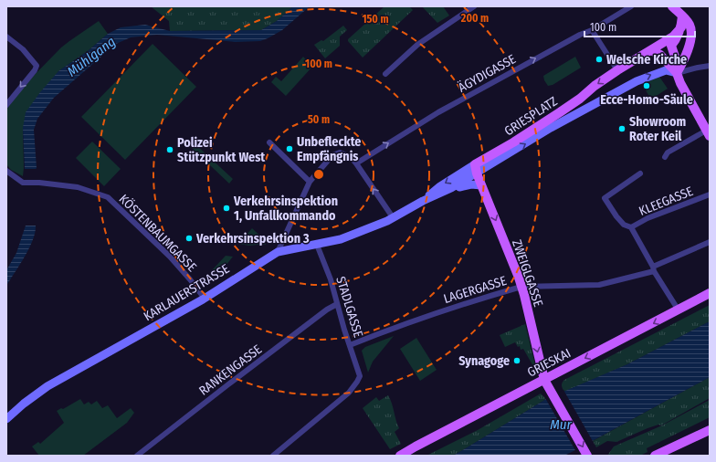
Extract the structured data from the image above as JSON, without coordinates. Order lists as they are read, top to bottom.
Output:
{
  "streets": {
    "main road": [
      "GRIESPLATZ",
      "ZWEIGLGASSE",
      "KARLAUERSTRASSE",
      "GRIESKAI"
    ],
    "street": [
      "ÄGYDIGASSE",
      "KLEEGASSE",
      "KÖSTENBAUMGASSE",
      "LAGERGASSE",
      "STADLGASSE",
      "RANKENGASSE"
    ]
  },
  "crossings": [
    ["GRIESPLATZ", "ZWEIGLGASSE"],
    ["GRIESPLATZ", "KARLAUERSTRASSE"],
    ["KÖSTENBAUMGASSE", "KARLAUERSTRASSE"],
    ["ZWEIGLGASSE", "LAGERGASSE"],
    ["ZWEIGLGASSE", "GRIESKAI"],
    ["LAGERGASSE", "STADLGASSE"],
    ["KARLAUERSTRASSE", "STADLGASSE"],
    ["STADLGASSE", "RANKENGASSE"]
  ],
  "one_way": ["ÄGYDIGASSE", "ZWEIGLGASSE", "GRIESKAI"],
  "water": ["Mühlgang", "Mur"],
  "places": [
    "Welsche Kirche",
    "Ecce-Homo-Säule",
    "Showroom Roter Keil",
    "Unbefleckte Empfängnis",
    "Polizei Stützpunkt West",
    "Verkehrsinspektion 1, Unfallkommando",
    "Verkehrsinspektion 3",
    "Synagoge"
  ],
  "scale_bar": "100 m",
  "rings": [
    "200 m",
    "150 m",
    "100 m",
    "50 m"
  ]
}
